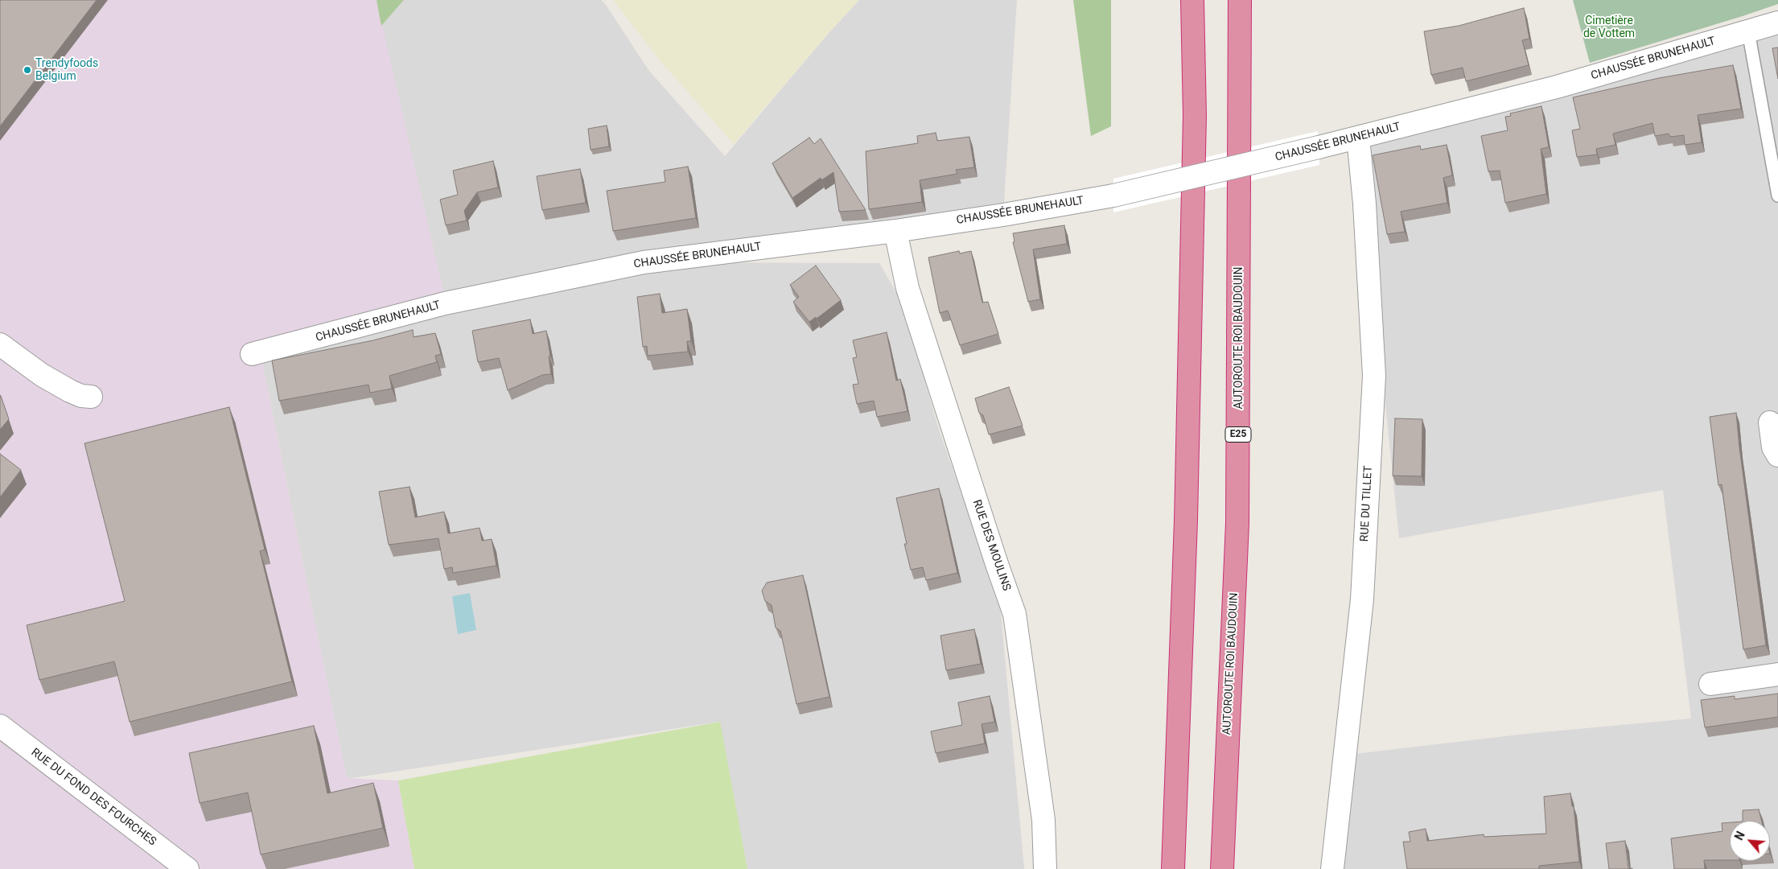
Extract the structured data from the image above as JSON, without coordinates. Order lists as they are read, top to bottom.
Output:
{
  "streets": {
    "highway": ["AUTOROUTE ROI BAUDOUIN", "E25"],
    "street": [
      "CHAUSSÉE BRUNEHAULT",
      "RUE DU TILLET",
      "RUE DES MOULINS",
      "RUE DU FOND DES FOURCHES"
    ]
  },
  "crossings": [
    ["CHAUSSÉE BRUNEHAULT", "RUE DU TILLET"],
    ["CHAUSSÉE BRUNEHAULT", "RUE DES MOULINS"]
  ],
  "parks": ["Cimetière de Vottem"],
  "places": ["Trendyfoods Belgium"],
  "north": "top left"
}
